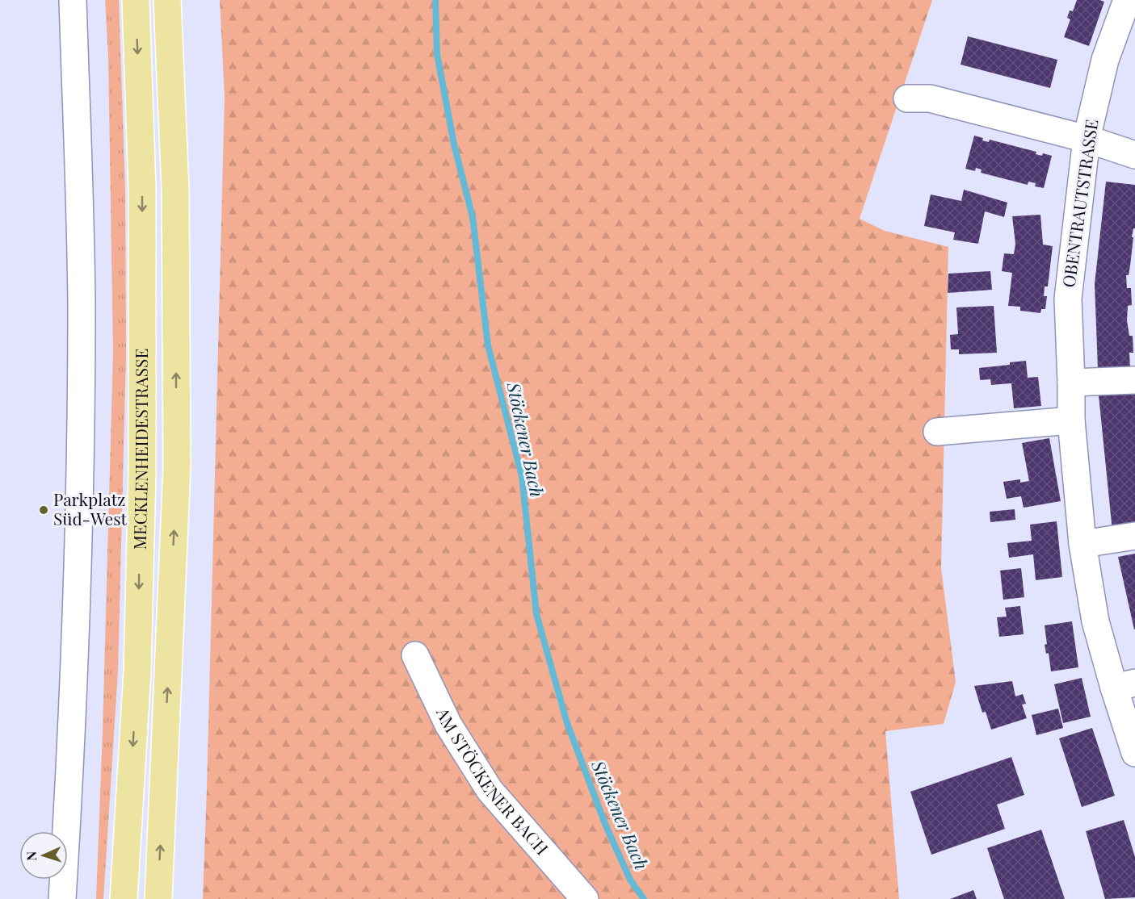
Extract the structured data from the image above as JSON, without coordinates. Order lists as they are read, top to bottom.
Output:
{
  "streets": {
    "main road": ["MECKLENHEIDESTRASSE"],
    "street": ["OBENTRAUTSTRASSE", "AM STÖCKENER BACH"]
  },
  "water": ["Stöckener Bach"],
  "places": ["Parkplatz Süd-West"],
  "north": "left"
}
